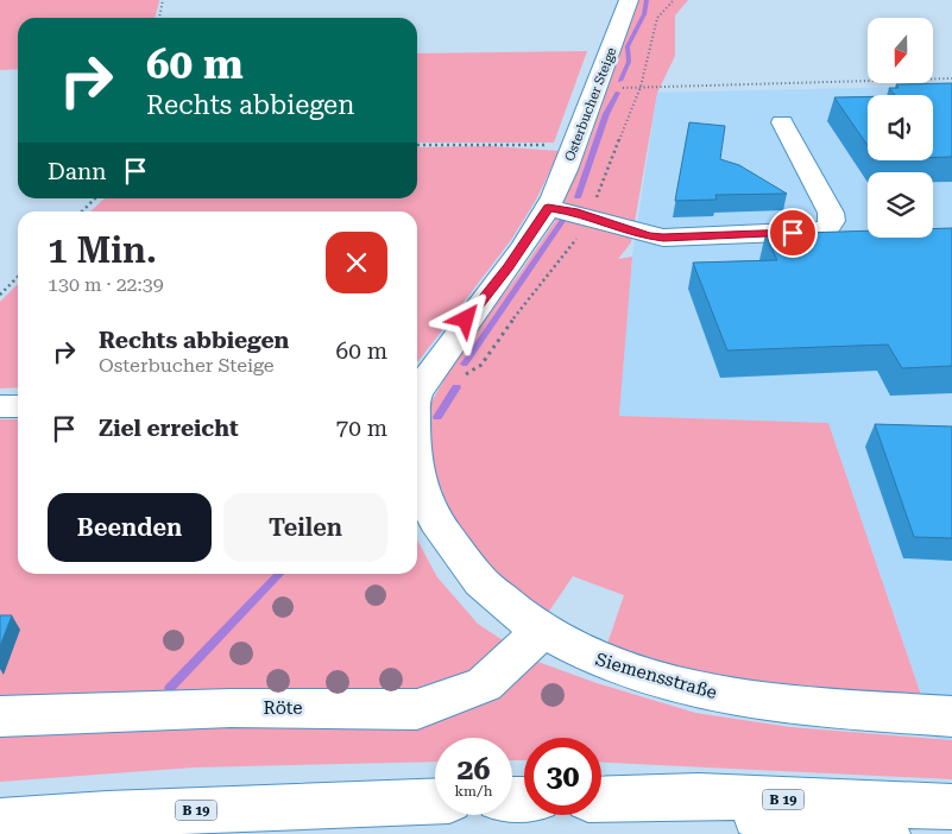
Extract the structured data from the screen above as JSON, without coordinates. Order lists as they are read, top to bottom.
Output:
{
  "streets": {
    "main road": [
      "Osterbucher Steige",
      "Siemensstraße",
      "Röte",
      "B 19"
    ]
  },
  "crossings": [
    ["Siemensstraße", "Röte"]
  ],
  "north": "bottom",
  "page": {
    "turn": ["60 m", "Rechts abbiegen"],
    "then": "Dann",
    "heading": ["1 Min.", "130 m · 22:39"],
    "list": [
      {
        "name": "Rechts abbiegen",
        "note": "Osterbucher Steige",
        "value": "60 m"
      },
      {
        "name": "Ziel erreicht",
        "value": "70 m"
      }
    ],
    "buttons": ["Beenden", "Teilen"],
    "speed": "26 km/h",
    "limit": "30"
  }
}
